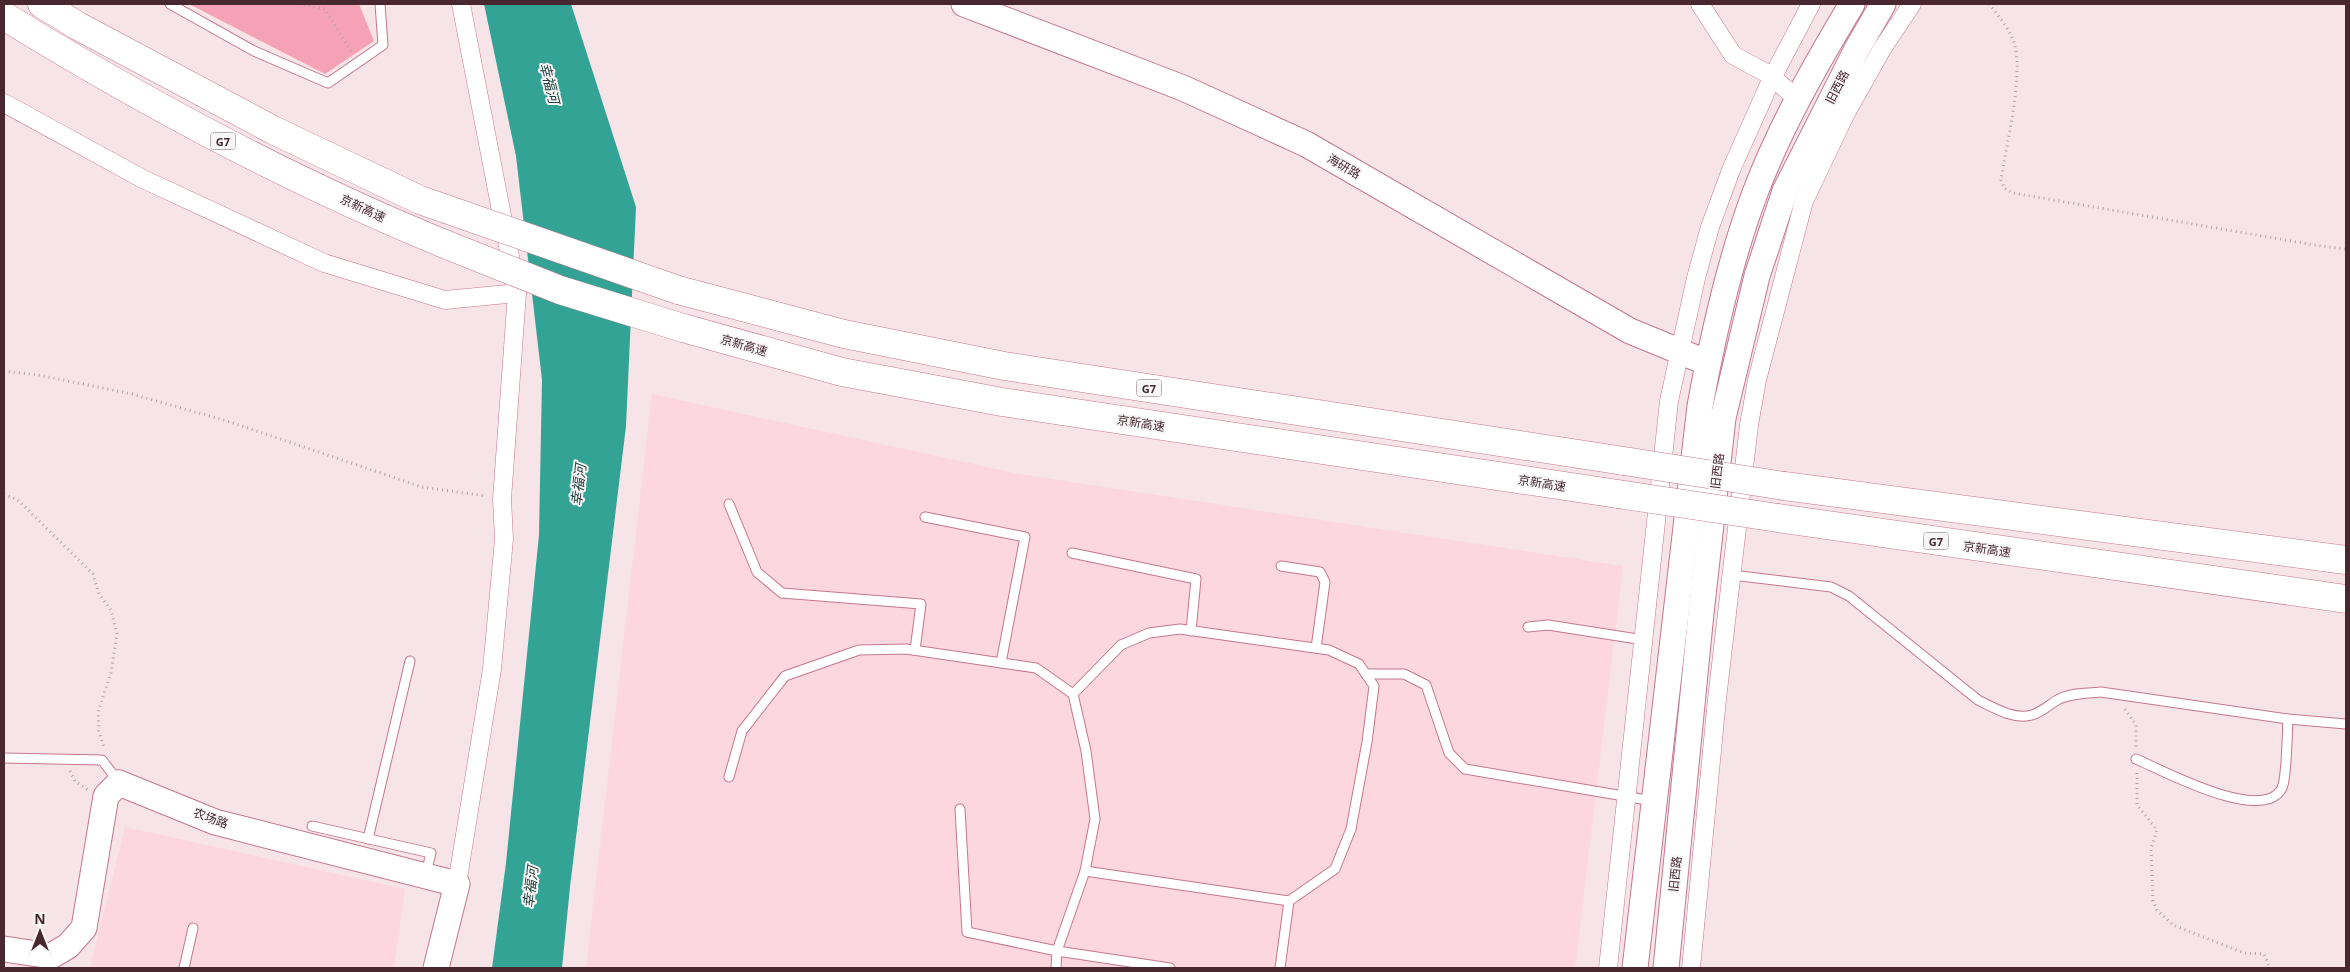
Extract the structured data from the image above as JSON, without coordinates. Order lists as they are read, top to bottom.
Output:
{
  "streets": {
    "highway": ["G7", "京新高速"],
    "main road": ["旧西路", "海研路", "农场路"]
  },
  "crossings": [
    ["旧西路", "海研路"]
  ],
  "water": ["幸福河"],
  "north": "top"
}
